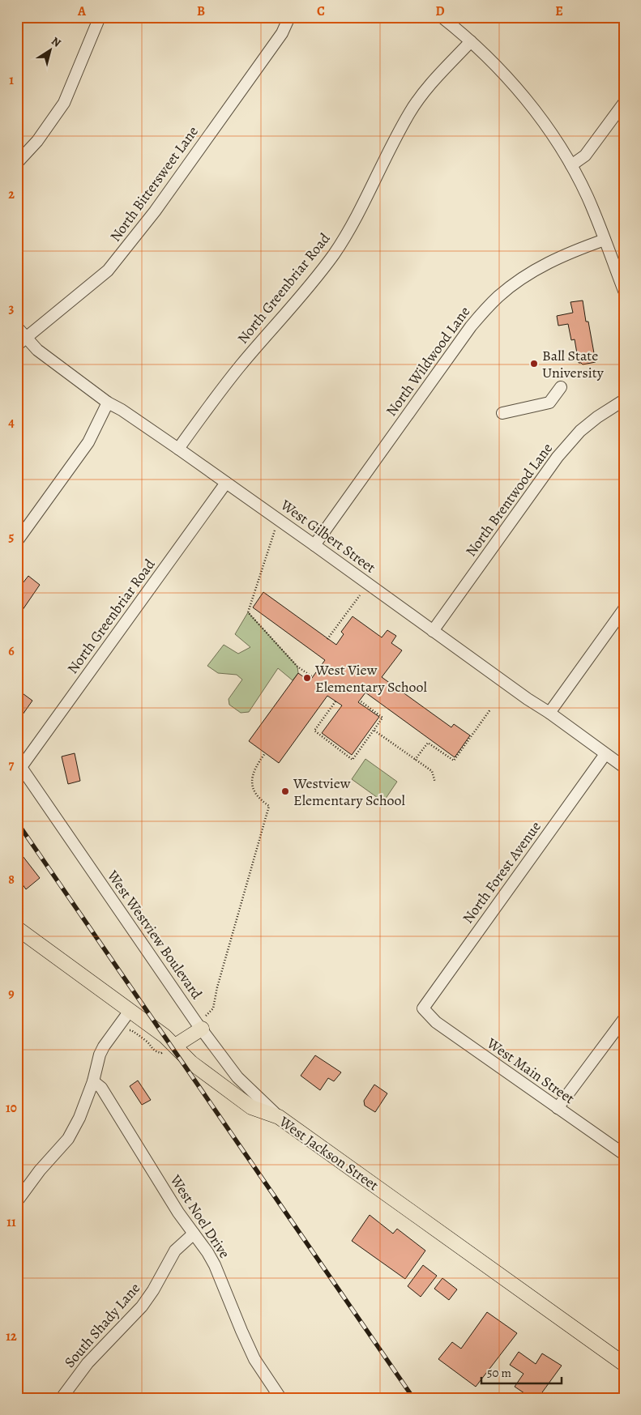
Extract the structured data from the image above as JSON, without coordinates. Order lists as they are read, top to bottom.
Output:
{
  "streets": {
    "main road": ["West Jackson Street"],
    "street": [
      "North Bittersweet Lane",
      "North Greenbriar Road",
      "North Wildwood Lane",
      "North Brentwood Lane",
      "West Gilbert Street",
      "North Forest Avenue",
      "West Westview Boulevard",
      "West Main Street",
      "West Noel Drive",
      "South Shady Lane"
    ]
  },
  "crossings": [
    ["North Bittersweet Lane", "West Gilbert Street"],
    ["North Greenbriar Road", "West Gilbert Street"],
    ["North Greenbriar Road", "West Westview Boulevard"],
    ["North Wildwood Lane", "West Gilbert Street"],
    ["North Brentwood Lane", "West Gilbert Street"],
    ["West Gilbert Street", "North Forest Avenue"],
    ["North Forest Avenue", "West Main Street"],
    ["West Westview Boulevard", "West Jackson Street"],
    ["West Noel Drive", "South Shady Lane"]
  ],
  "places": ["Ball State University", "West View Elementary School", "Westview Elementary School"],
  "scale_bar": "50 m",
  "north": "top right",
  "grid": {
    "columns": [
      "A",
      "B",
      "C",
      "D",
      "E"
    ],
    "rows": [
      "1",
      "2",
      "3",
      "4",
      "5",
      "6",
      "7",
      "8",
      "9",
      "10",
      "11",
      "12"
    ]
  }
}
